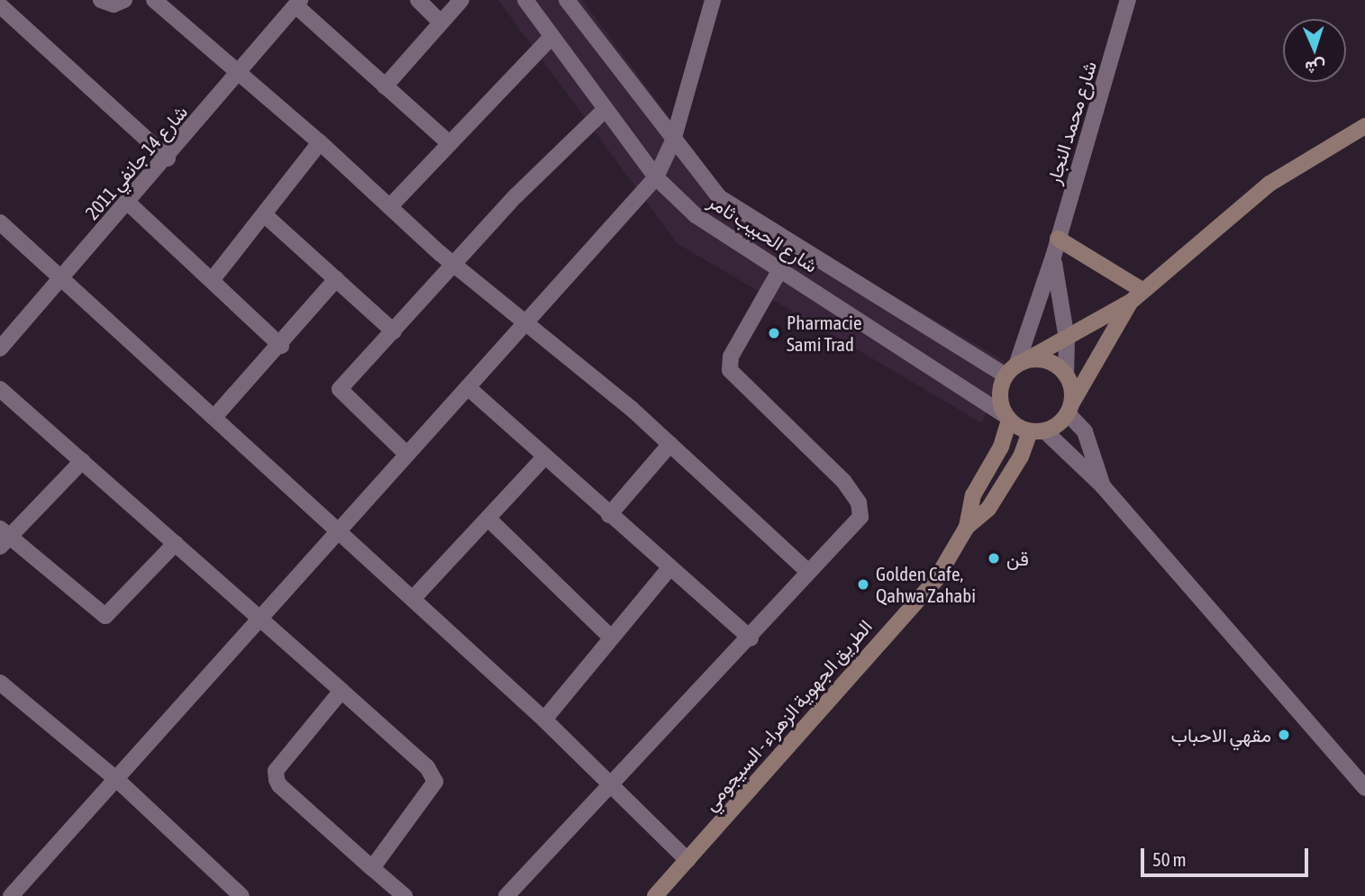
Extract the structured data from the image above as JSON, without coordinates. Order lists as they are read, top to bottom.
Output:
{
  "streets": {
    "main road": ["الطريق الجهوية الزهراء - السيجومي"],
    "street": ["شارع محمد النجار", "شارع 14 جانفي 2011", "شارع الحبيب ثامر"]
  },
  "crossings": [
    ["شارع محمد النجار", "شارع الحبيب ثامر"],
    ["شارع محمد النجار", "الطريق الجهوية الزهراء - السيجومي"],
    ["شارع الحبيب ثامر", "الطريق الجهوية الزهراء - السيجومي"]
  ],
  "places": [
    "Pharmacie Sami Trad",
    "قن",
    "Golden Cafe, Qahwa Zahabi",
    "مقهي الاحباب"
  ],
  "scale_bar": "50 m",
  "north": "bottom"
}
